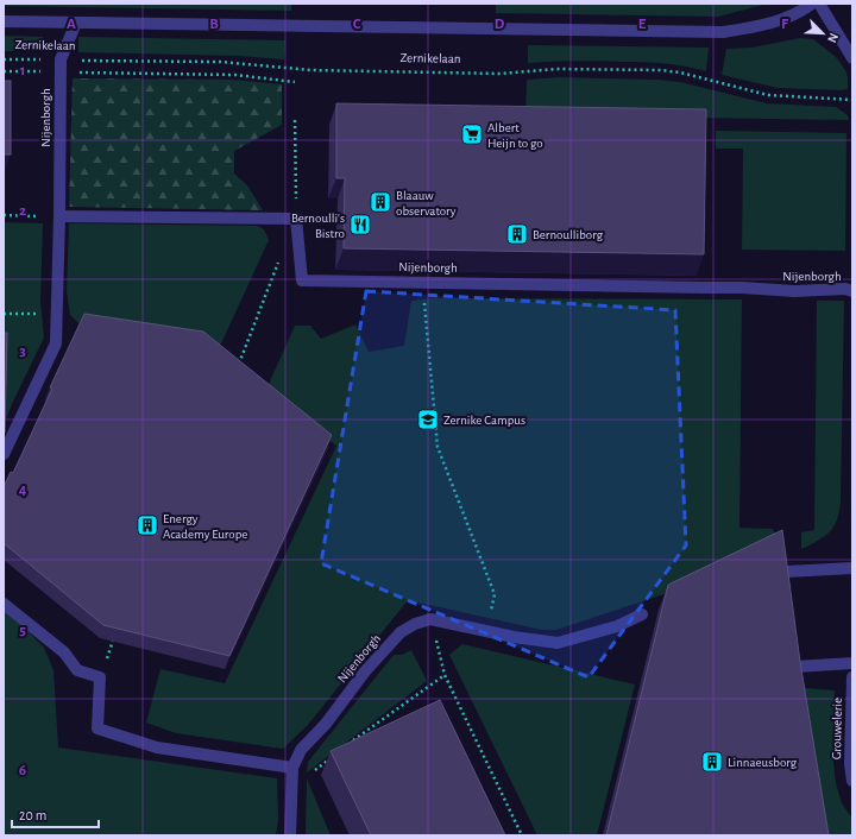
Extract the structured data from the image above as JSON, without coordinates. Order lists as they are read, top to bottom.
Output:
{
  "streets": {
    "street": ["Zernikelaan", "Nijenborgh", "Grouwelerie"]
  },
  "crossings": [
    ["Zernikelaan", "Nijenborgh"]
  ],
  "places": {
    "supermarket": ["Albert Heijn to go"],
    "building": [
      "Blaauw observatory",
      "Bernoulliborg",
      "Energy Academy Europe",
      "Linnaeusborg"
    ],
    "restaurant": ["Bernoulli's Bistro"],
    "school or university": ["Zernike Campus"]
  },
  "scale_bar": "20 m",
  "north": "bottom right",
  "grid": {
    "columns": [
      "A",
      "B",
      "C",
      "D",
      "E",
      "F"
    ],
    "rows": [
      "1",
      "2",
      "3",
      "4",
      "5",
      "6"
    ]
  }
}
